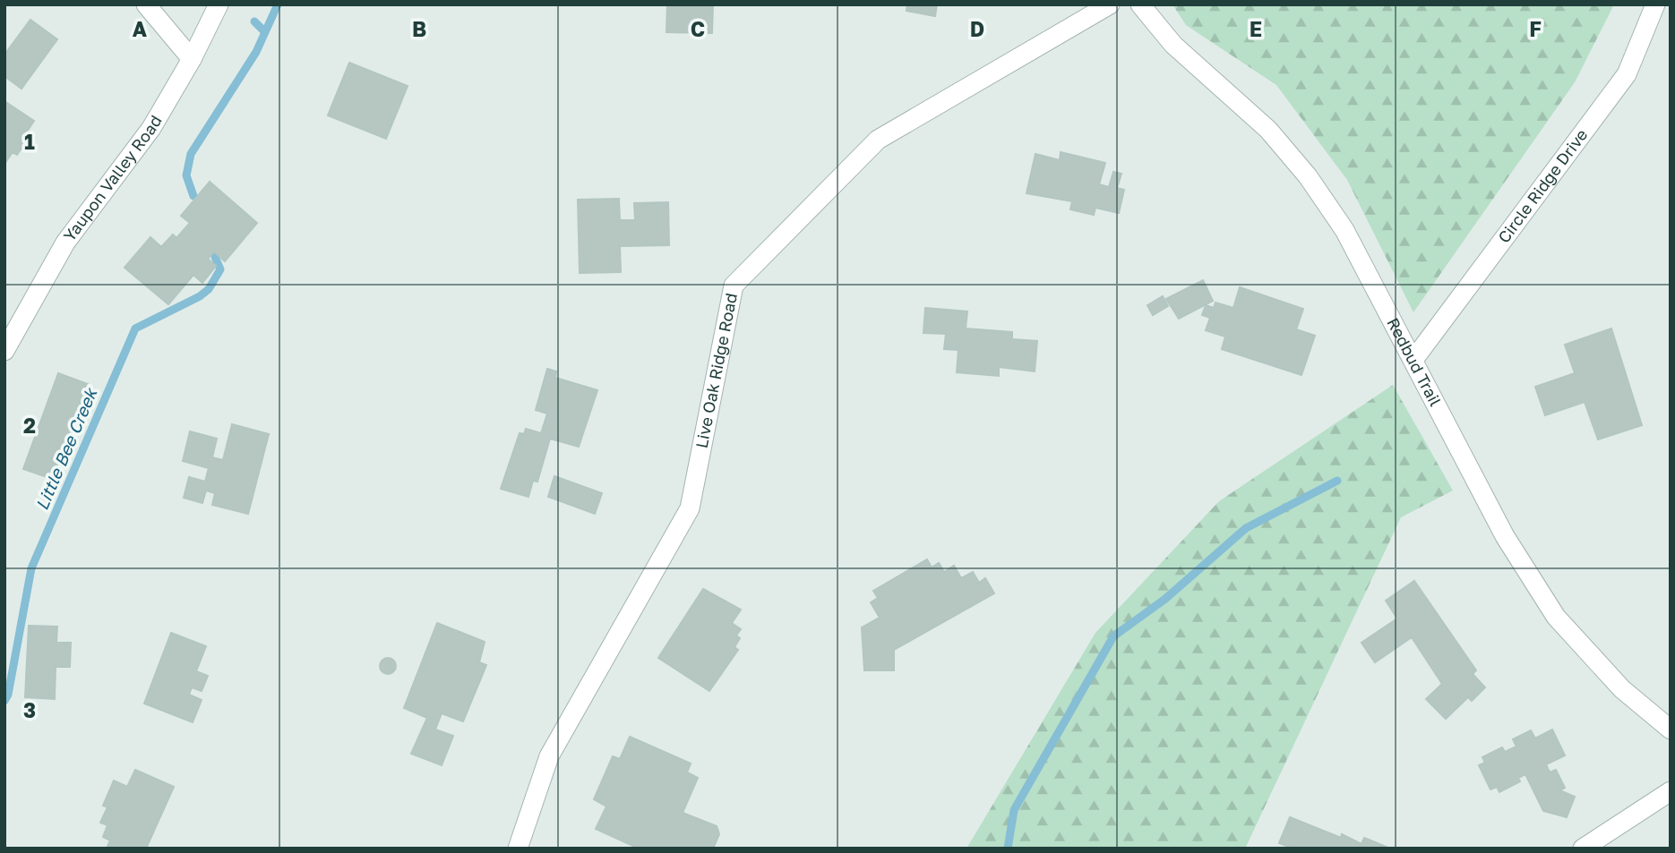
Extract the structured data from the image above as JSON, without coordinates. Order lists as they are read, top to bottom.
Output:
{
  "streets": {
    "street": [
      "Yaupon Valley Road",
      "Circle Ridge Drive",
      "Redbud Trail",
      "Live Oak Ridge Road"
    ]
  },
  "crossings": [
    ["Circle Ridge Drive", "Redbud Trail"]
  ],
  "water": ["Little Bee Creek"],
  "grid": {
    "columns": [
      "A",
      "B",
      "C",
      "D",
      "E",
      "F"
    ],
    "rows": ["1", "2", "3"]
  }
}
